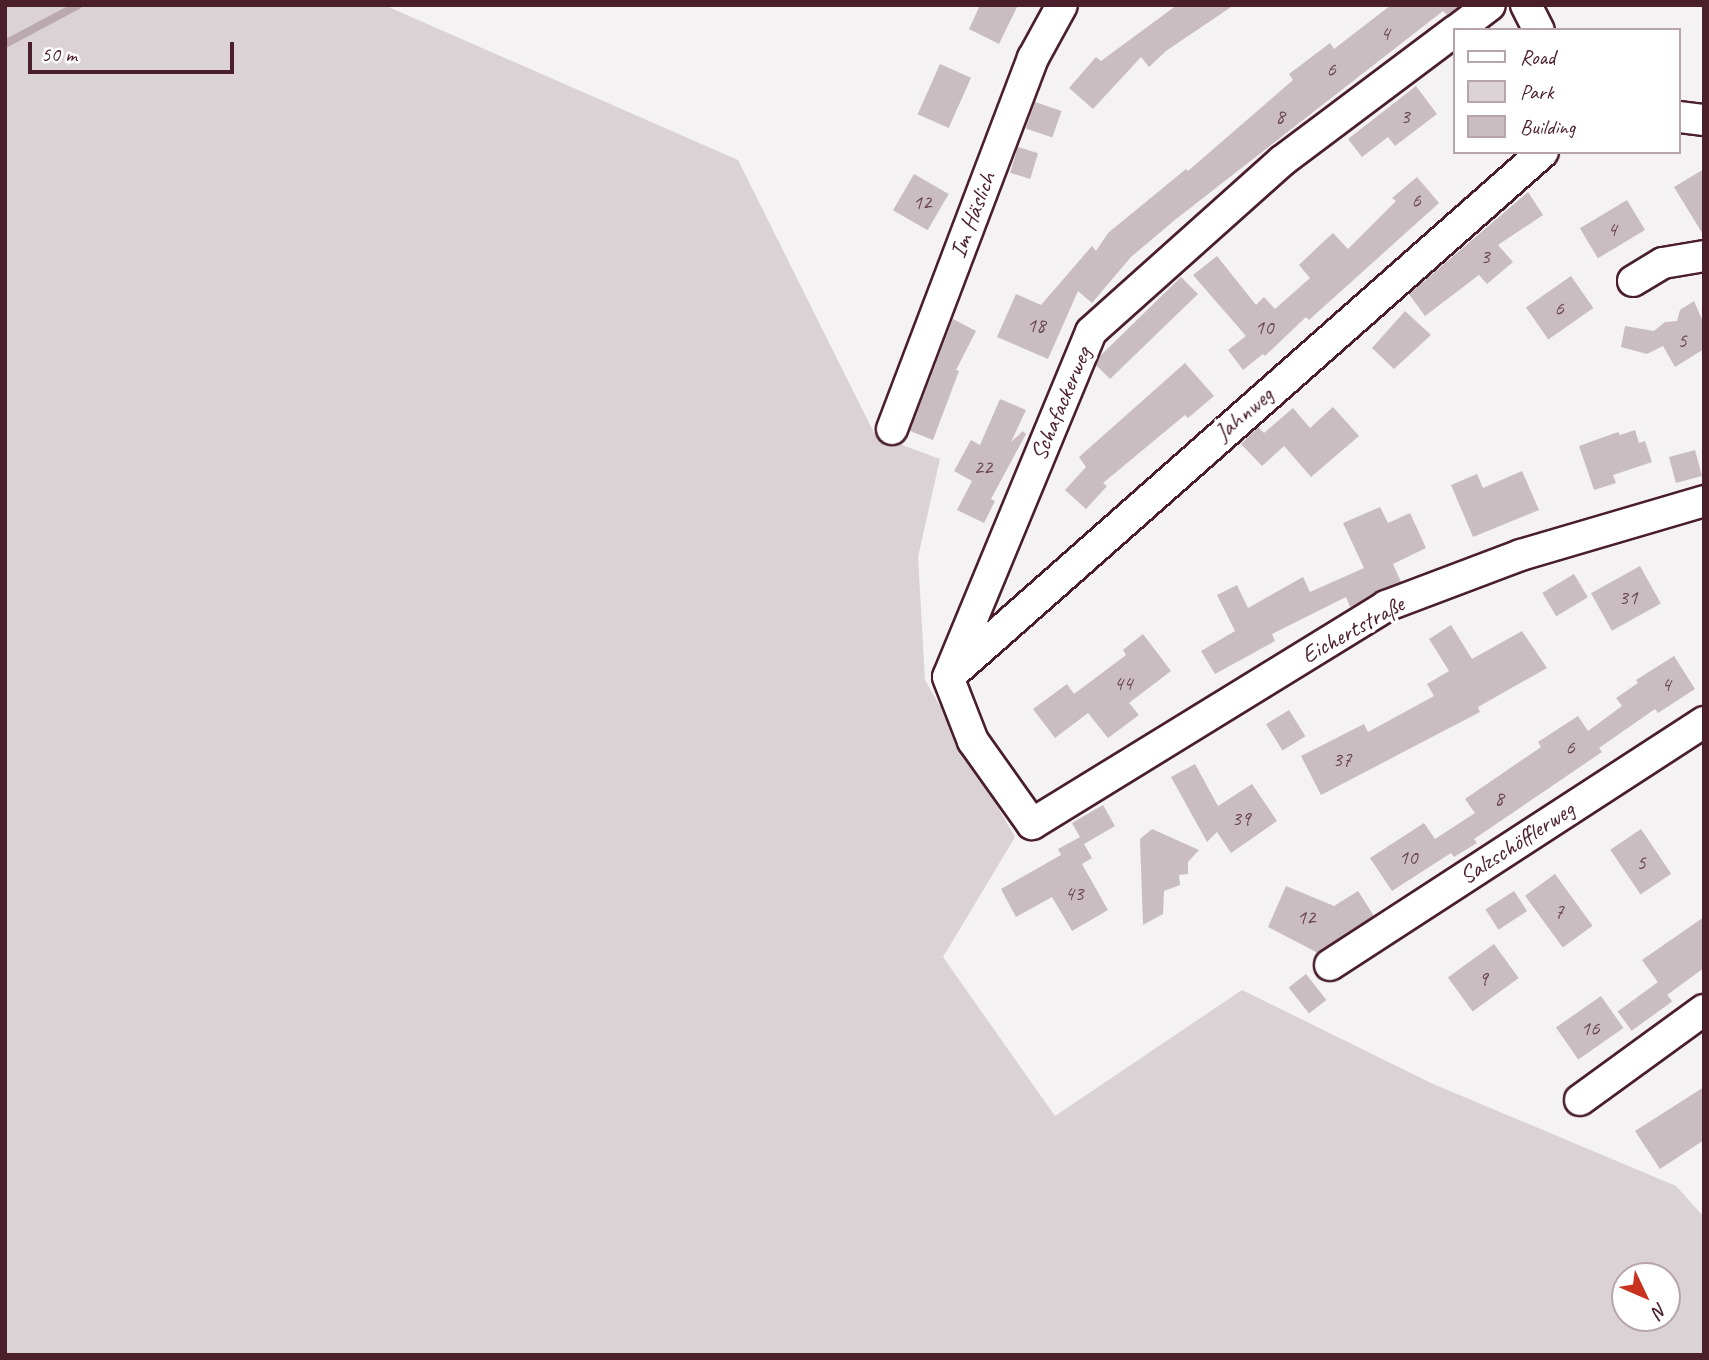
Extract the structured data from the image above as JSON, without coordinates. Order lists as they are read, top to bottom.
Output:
{
  "streets": {
    "street": [
      "Im Häslich",
      "Schafackerweg",
      "Jahnweg",
      "Eichertstraße",
      "Salzschöfflerweg"
    ]
  },
  "crossings": [
    ["Schafackerweg", "Jahnweg"],
    ["Schafackerweg", "Eichertstraße"],
    ["Jahnweg", "Eichertstraße"]
  ],
  "house_numbers": [
    "4",
    "6",
    "8",
    "3",
    "6",
    "12",
    "4",
    "3",
    "6",
    "18",
    "10",
    "5",
    "22",
    "31",
    "44",
    "4",
    "6",
    "37",
    "8",
    "39",
    "10",
    "5",
    "43",
    "7",
    "12",
    "9",
    "16"
  ],
  "legend": ["Road", "Park", "Building"],
  "scale_bar": "50 m",
  "north": "bottom right"
}
